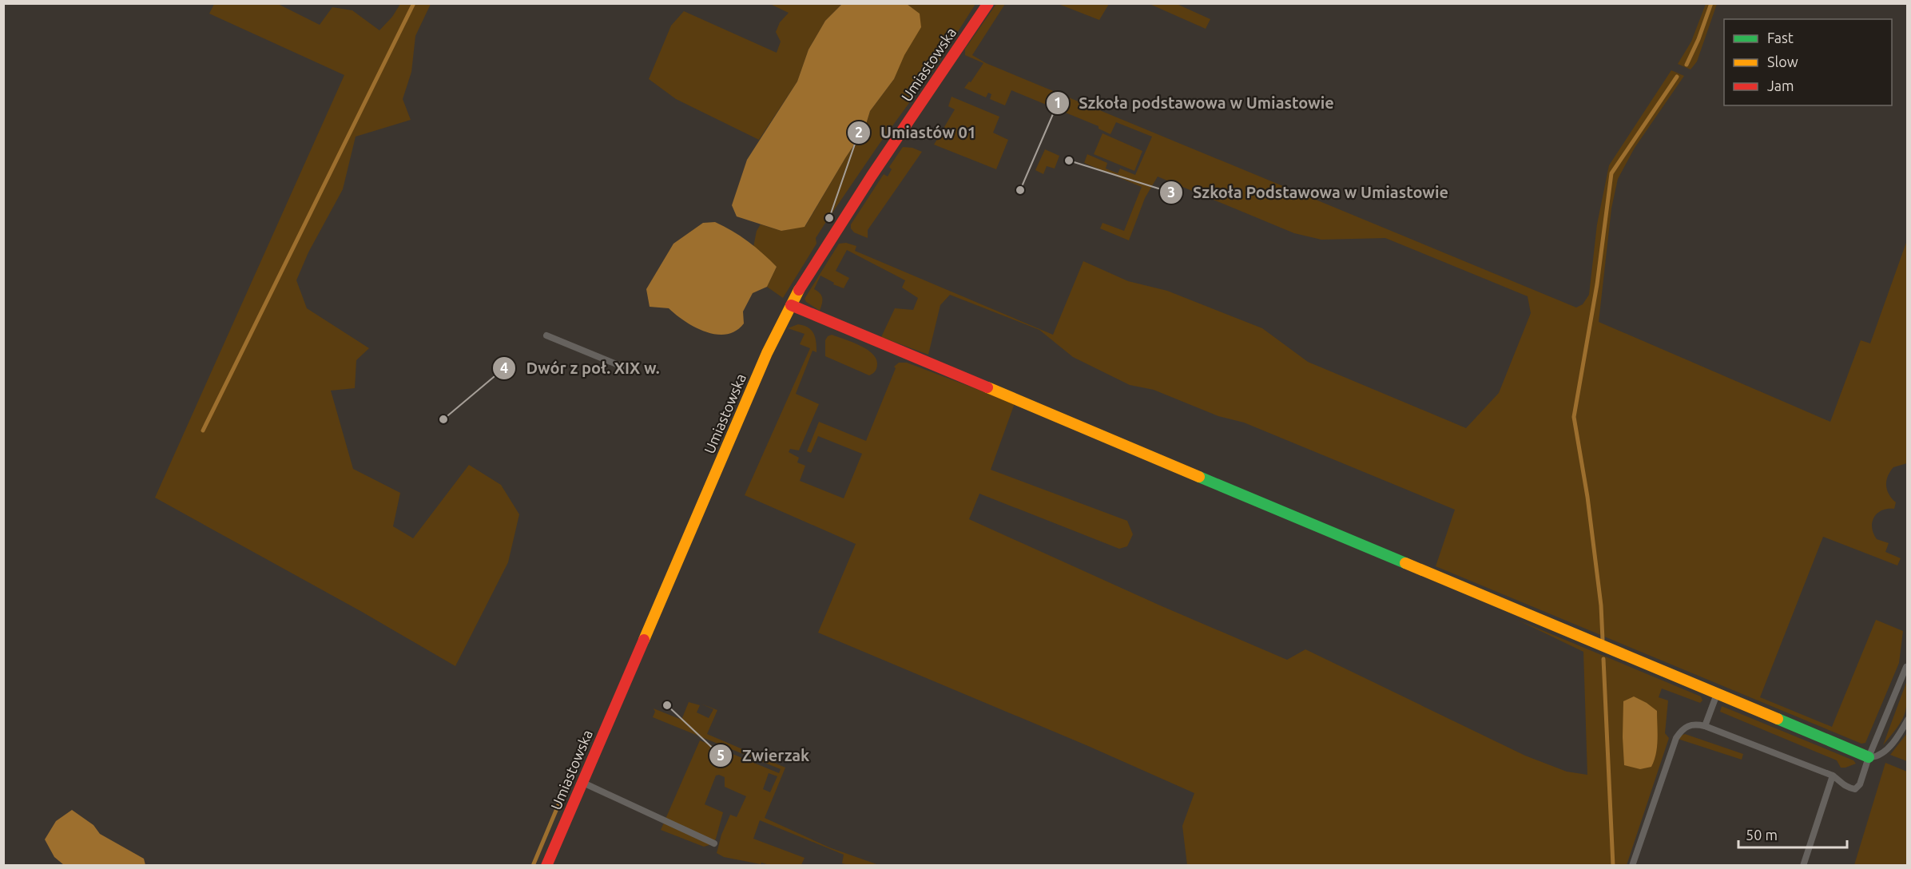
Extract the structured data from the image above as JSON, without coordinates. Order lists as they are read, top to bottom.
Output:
{
  "streets": {
    "street": ["Umiastowska"]
  },
  "places": [
    "Szkoła Podstawowa w Umiastowie",
    "Szkoła podstawowa w Umiastowie",
    "Umiastów 01",
    "Dwór z poł. XIX w.",
    "Zwierzak"
  ],
  "legend": ["Fast", "Slow", "Jam"],
  "scale_bar": "50 m"
}
